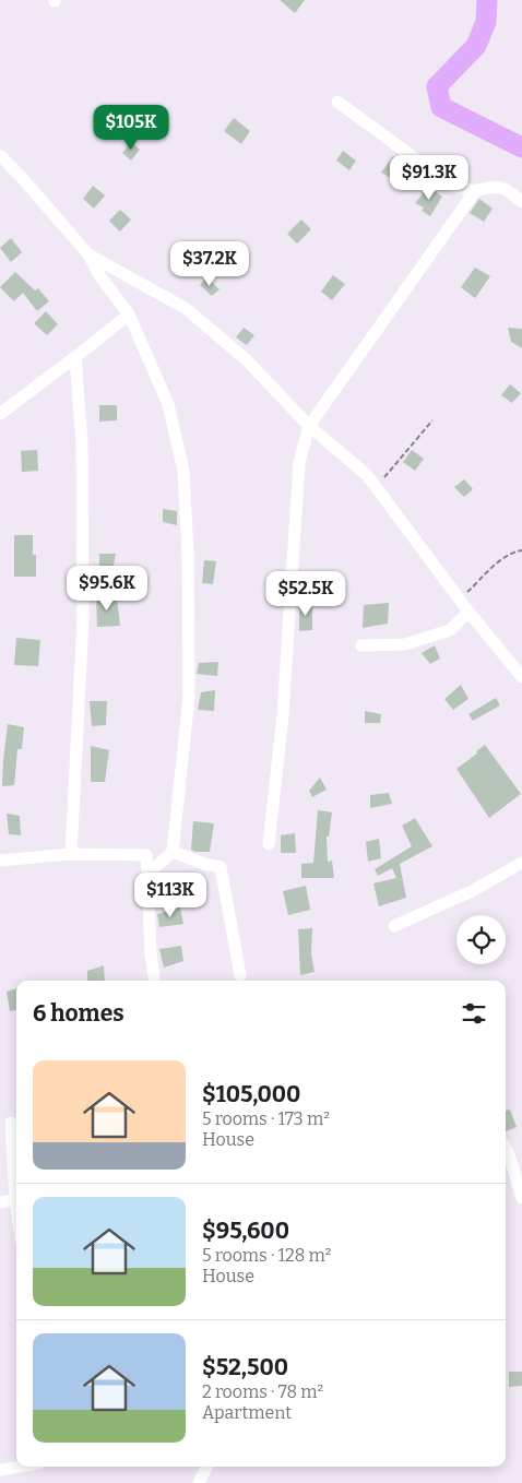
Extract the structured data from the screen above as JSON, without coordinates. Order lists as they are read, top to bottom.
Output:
{
  "page": {
    "price": [
      "$105K",
      "$91.3K",
      "$37.2K",
      "$95.6K",
      "$52.5K",
      "$113K"
    ],
    "heading": "6 homes",
    "list": [
      {
        "name": "$105,000",
        "note": "5 rooms · 173 m² · House"
      },
      {
        "name": "$95,600",
        "note": "5 rooms · 128 m² · House"
      },
      {
        "name": "$52,500",
        "note": "2 rooms · 78 m² · Apartment"
      }
    ]
  }
}
